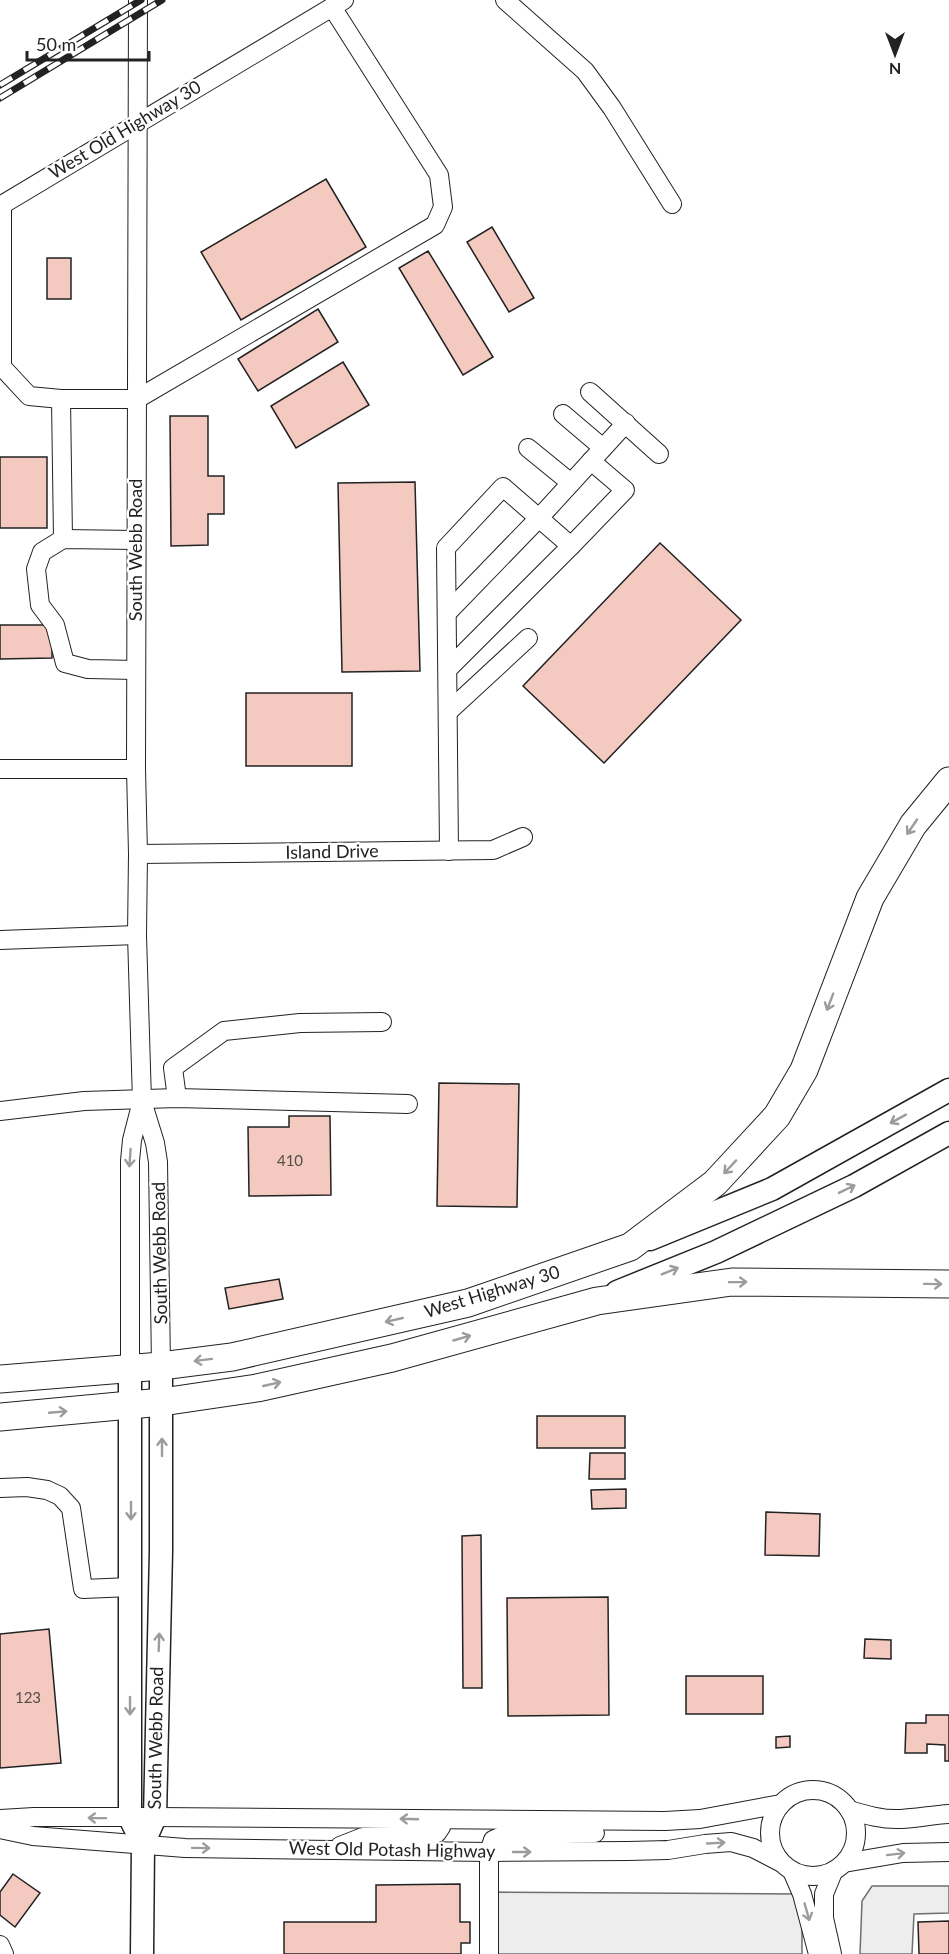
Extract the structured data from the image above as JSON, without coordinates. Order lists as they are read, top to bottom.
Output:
{
  "streets": {
    "highway": ["West Highway 30"],
    "main road": ["South Webb Road"],
    "street": ["West Old Highway 30", "Island Drive", "West Old Potash Highway"]
  },
  "crossings": [
    ["West Old Highway 30", "South Webb Road"],
    ["South Webb Road", "Island Drive"],
    ["South Webb Road", "West Highway 30"],
    ["South Webb Road", "West Old Potash Highway"]
  ],
  "house_numbers": ["410", "123"],
  "scale_bar": "50 m",
  "north": "bottom"
}
